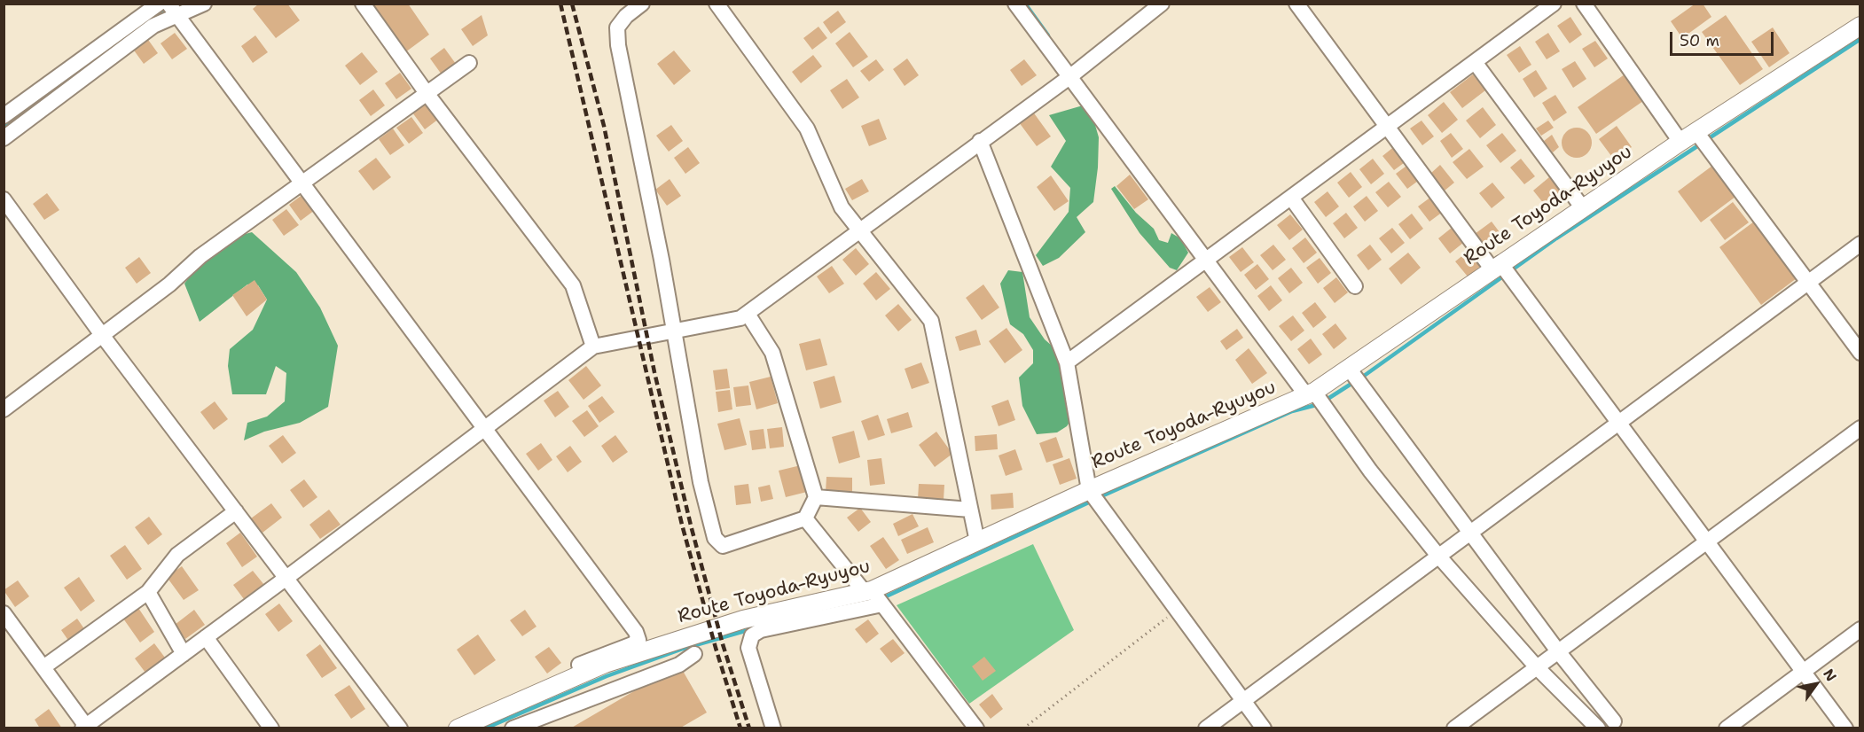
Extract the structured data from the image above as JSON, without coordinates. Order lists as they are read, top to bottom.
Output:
{
  "streets": {
    "main road": ["Route Toyoda-Ryuyou"]
  },
  "scale_bar": "50 m",
  "north": "top right"
}
